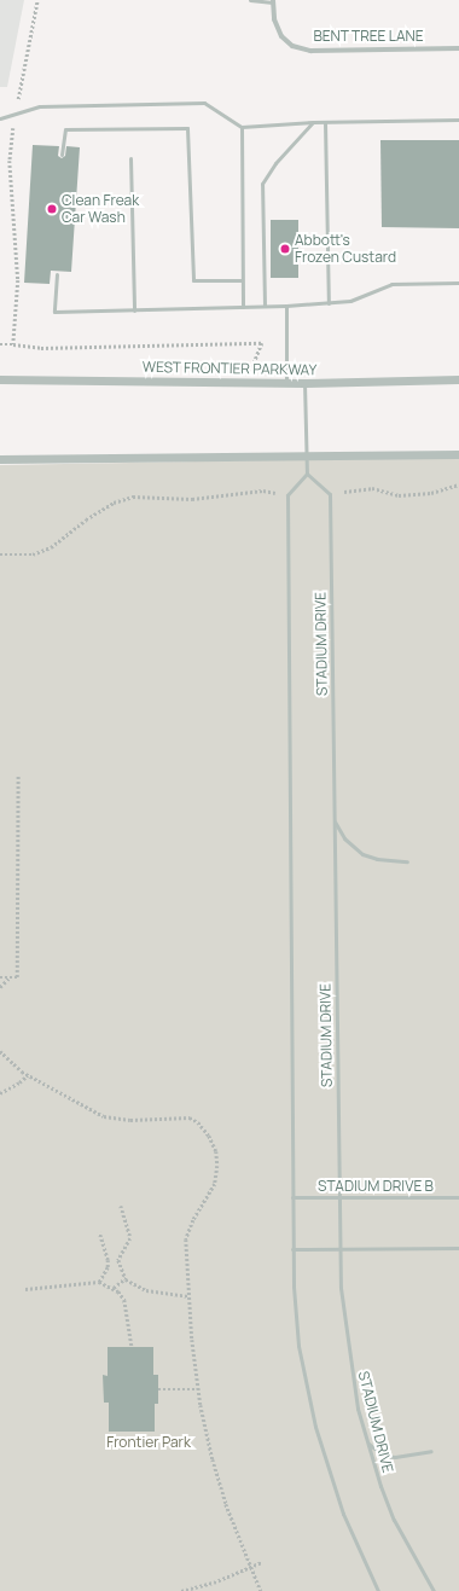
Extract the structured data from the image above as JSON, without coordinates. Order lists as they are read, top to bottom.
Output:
{
  "streets": {
    "street": ["BENT TREE LANE", "WEST FRONTIER PARKWAY"],
    "lane": ["STADIUM DRIVE", "STADIUM DRIVE B"]
  },
  "crossings": [
    ["STADIUM DRIVE", "STADIUM DRIVE B"]
  ],
  "parks": ["Frontier Park"],
  "places": ["Clean Freak Car Wash", "Abbott's Frozen Custard"]
}
